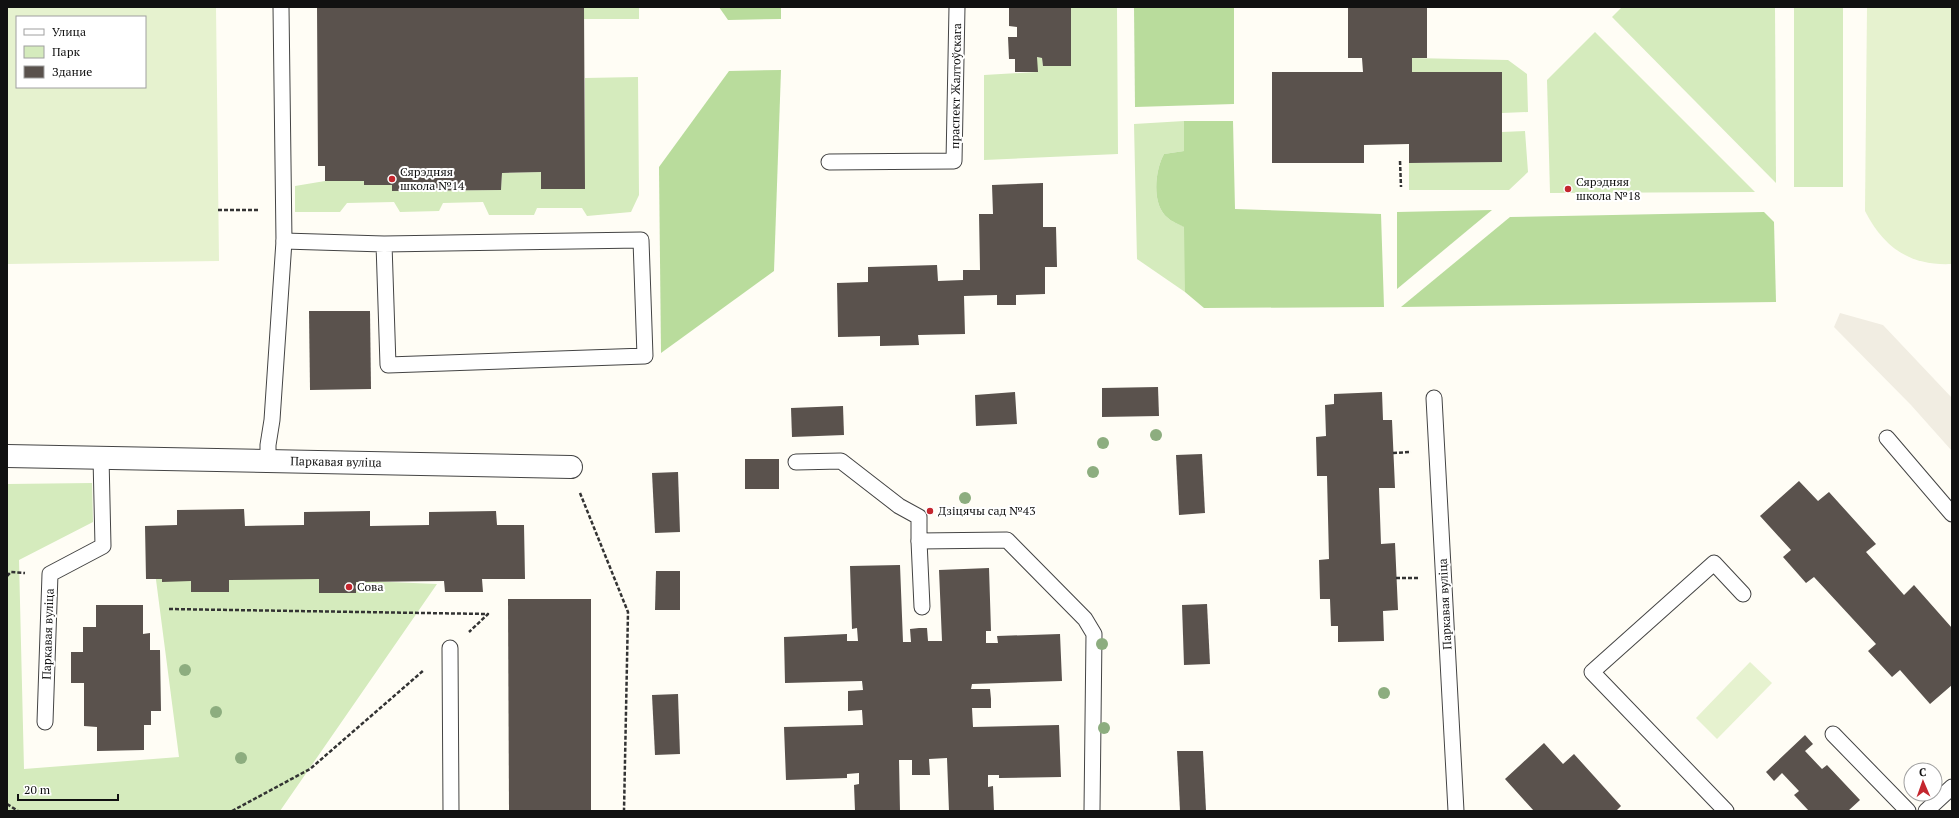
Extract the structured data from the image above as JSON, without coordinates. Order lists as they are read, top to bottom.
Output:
{
  "streets": {
    "street": ["Паркавая вуліца"],
    "lane": ["праспект Жалтоўскага"]
  },
  "places": [
    "Сярэдняя школа №14",
    "Сярэдняя школа №18",
    "Дзіцячы сад №43",
    "Сова"
  ],
  "legend": ["Улица", "Парк", "Здание"],
  "scale_bar": "20 m",
  "north": "top"
}
